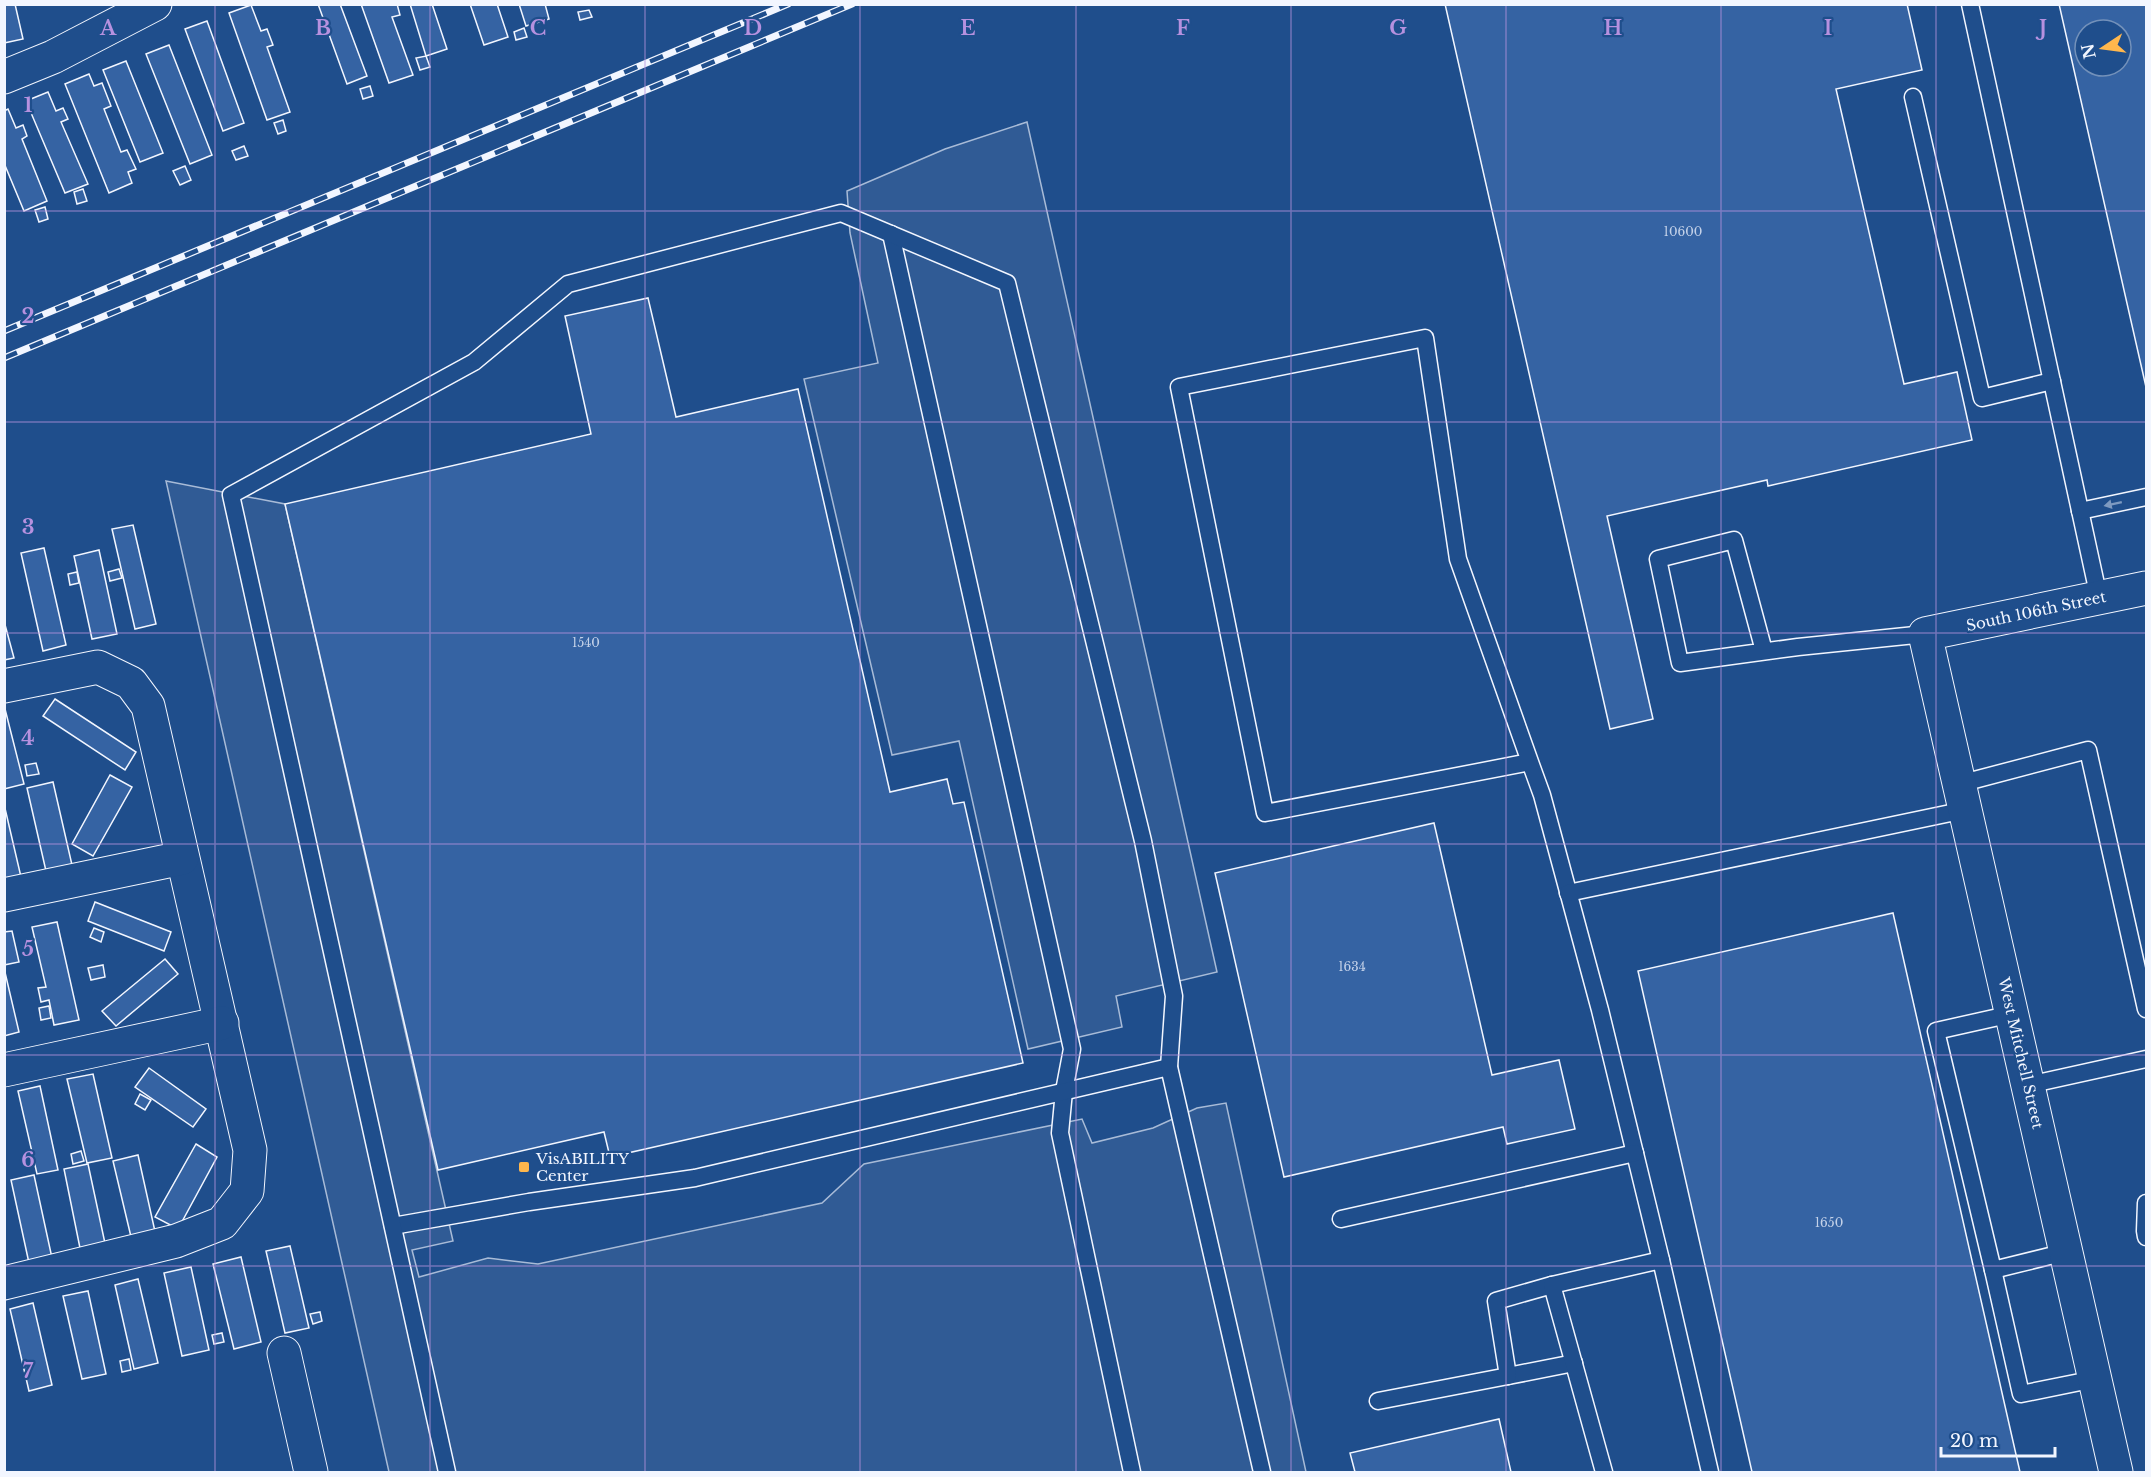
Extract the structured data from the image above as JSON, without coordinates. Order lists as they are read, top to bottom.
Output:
{
  "streets": {
    "street": ["South 106th Street", "West Mitchell Street"]
  },
  "crossings": [
    ["South 106th Street", "West Mitchell Street"]
  ],
  "places": {
    "transit": ["VisABILITY Center"]
  },
  "house_numbers": [
    "10600",
    "1540",
    "1634",
    "1650"
  ],
  "scale_bar": "20 m",
  "north": "left",
  "grid": {
    "columns": [
      "A",
      "B",
      "C",
      "D",
      "E",
      "F",
      "G",
      "H",
      "I",
      "J"
    ],
    "rows": [
      "1",
      "2",
      "3",
      "4",
      "5",
      "6",
      "7"
    ]
  }
}
